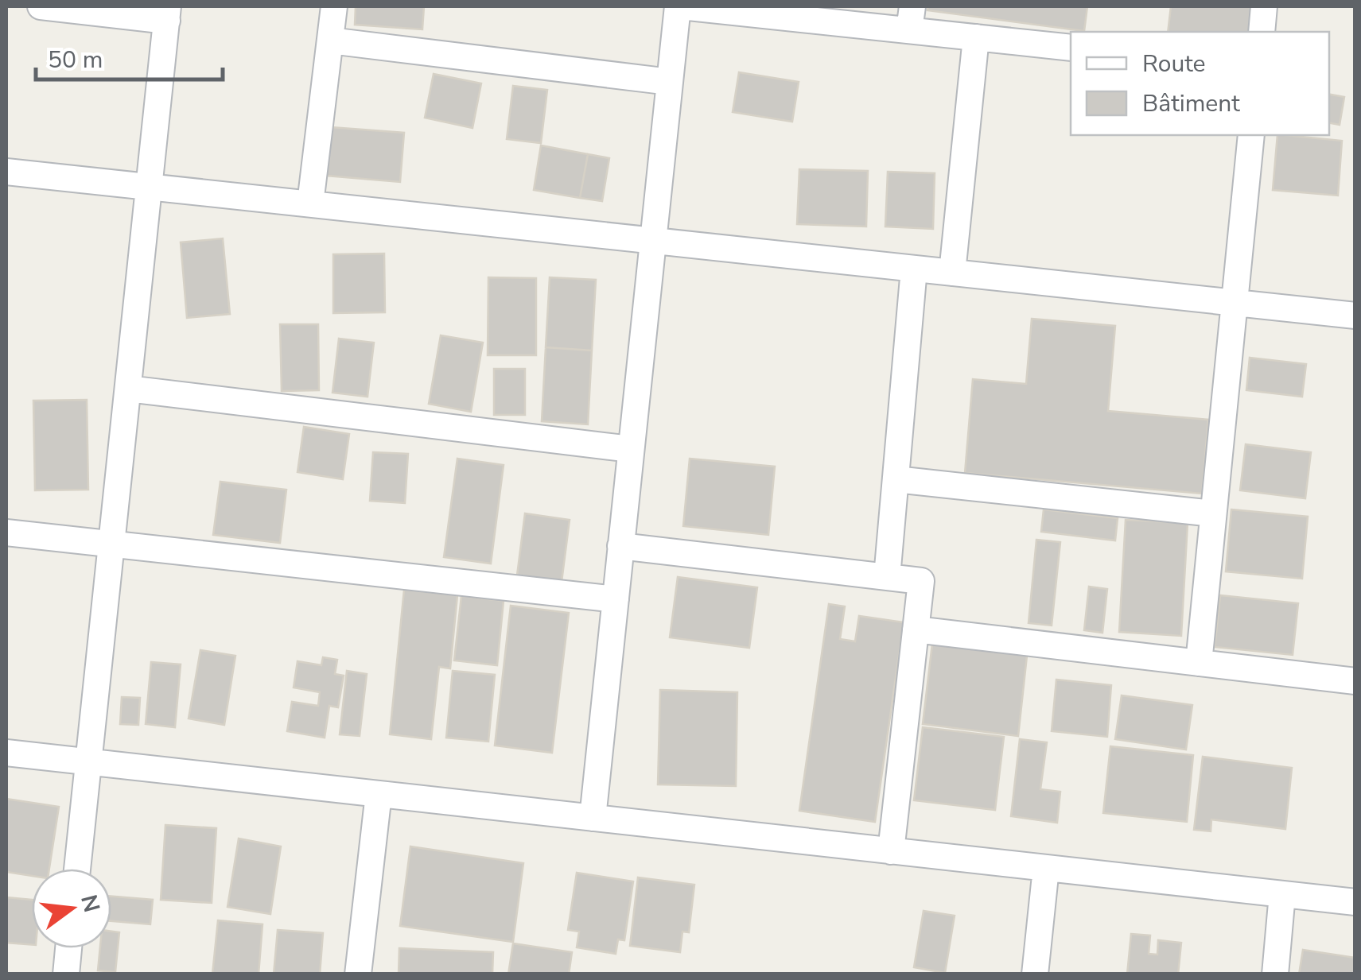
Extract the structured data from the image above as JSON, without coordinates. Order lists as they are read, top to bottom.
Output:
{
  "legend": ["Route", "Bâtiment"],
  "scale_bar": "50 m",
  "north": "right"
}
